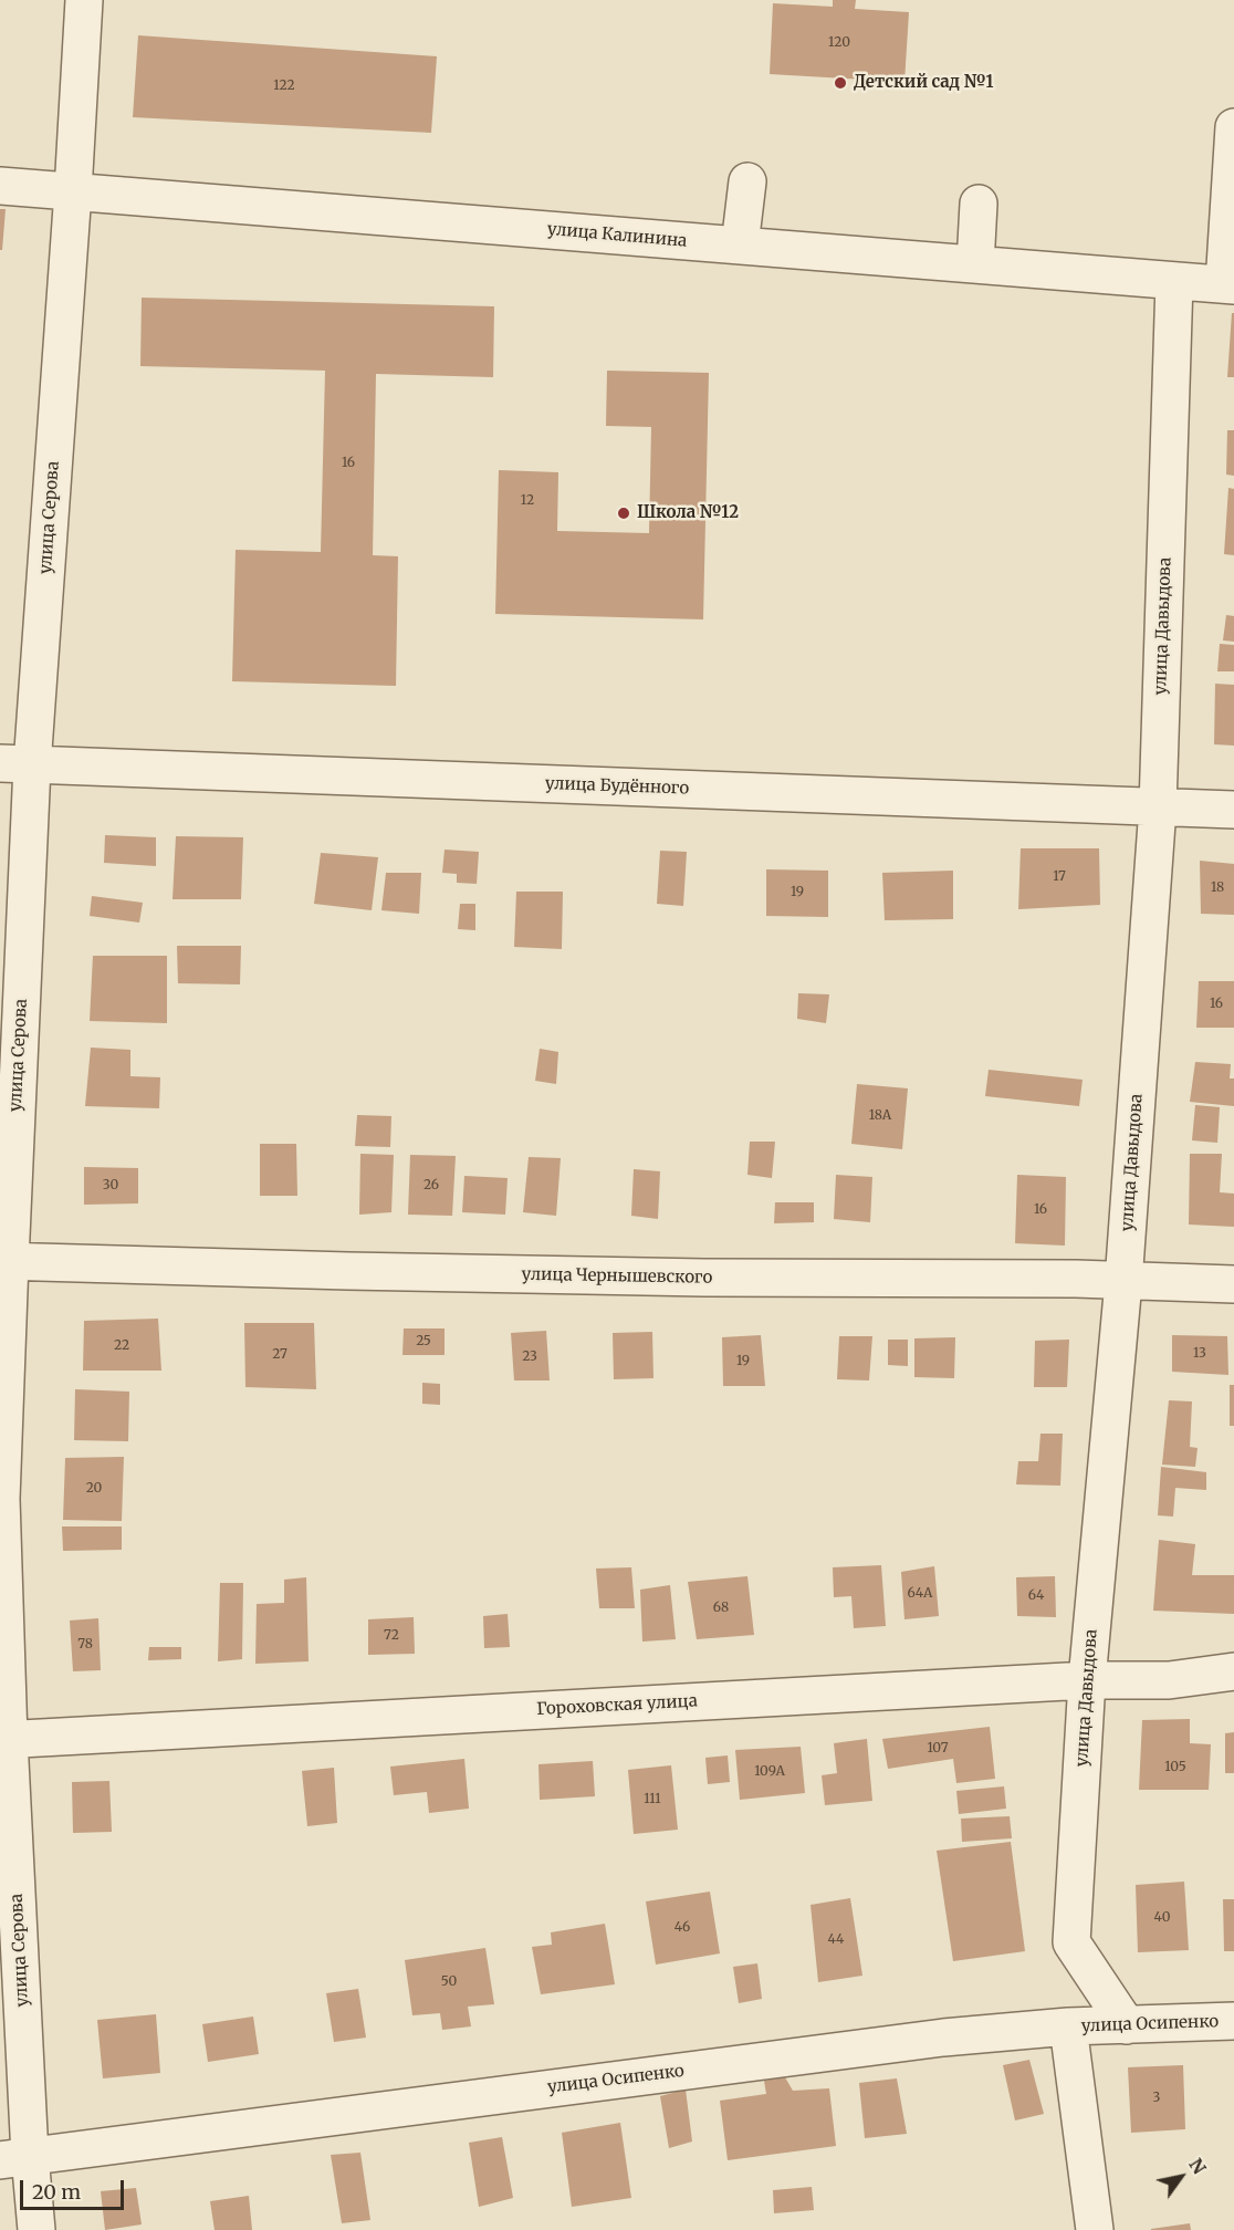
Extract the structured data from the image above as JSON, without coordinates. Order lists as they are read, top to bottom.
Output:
{
  "streets": {
    "street": [
      "улица Калинина",
      "улица Серова",
      "улица Давыдова",
      "улица Будённого",
      "улица Чернышевского",
      "Гороховская улица",
      "улица Осипенко"
    ]
  },
  "crossings": [
    ["улица Калинина", "улица Серова"],
    ["улица Калинина", "улица Давыдова"],
    ["улица Серова", "улица Будённого"],
    ["улица Серова", "улица Чернышевского"],
    ["улица Серова", "Гороховская улица"],
    ["улица Серова", "улица Осипенко"],
    ["улица Давыдова", "улица Будённого"],
    ["улица Давыдова", "улица Чернышевского"],
    ["улица Давыдова", "Гороховская улица"],
    ["улица Давыдова", "улица Осипенко"]
  ],
  "places": ["Детский сад №1", "Школа №12"],
  "house_numbers": [
    "120",
    "122",
    "16",
    "12",
    "17",
    "18",
    "19",
    "16",
    "18А",
    "30",
    "26",
    "16",
    "25",
    "22",
    "13",
    "27",
    "23",
    "19",
    "20",
    "64А",
    "64",
    "68",
    "72",
    "78",
    "107",
    "105",
    "109А",
    "111",
    "40",
    "46",
    "44",
    "50",
    "3"
  ],
  "scale_bar": "20 m",
  "north": "top right"
}
